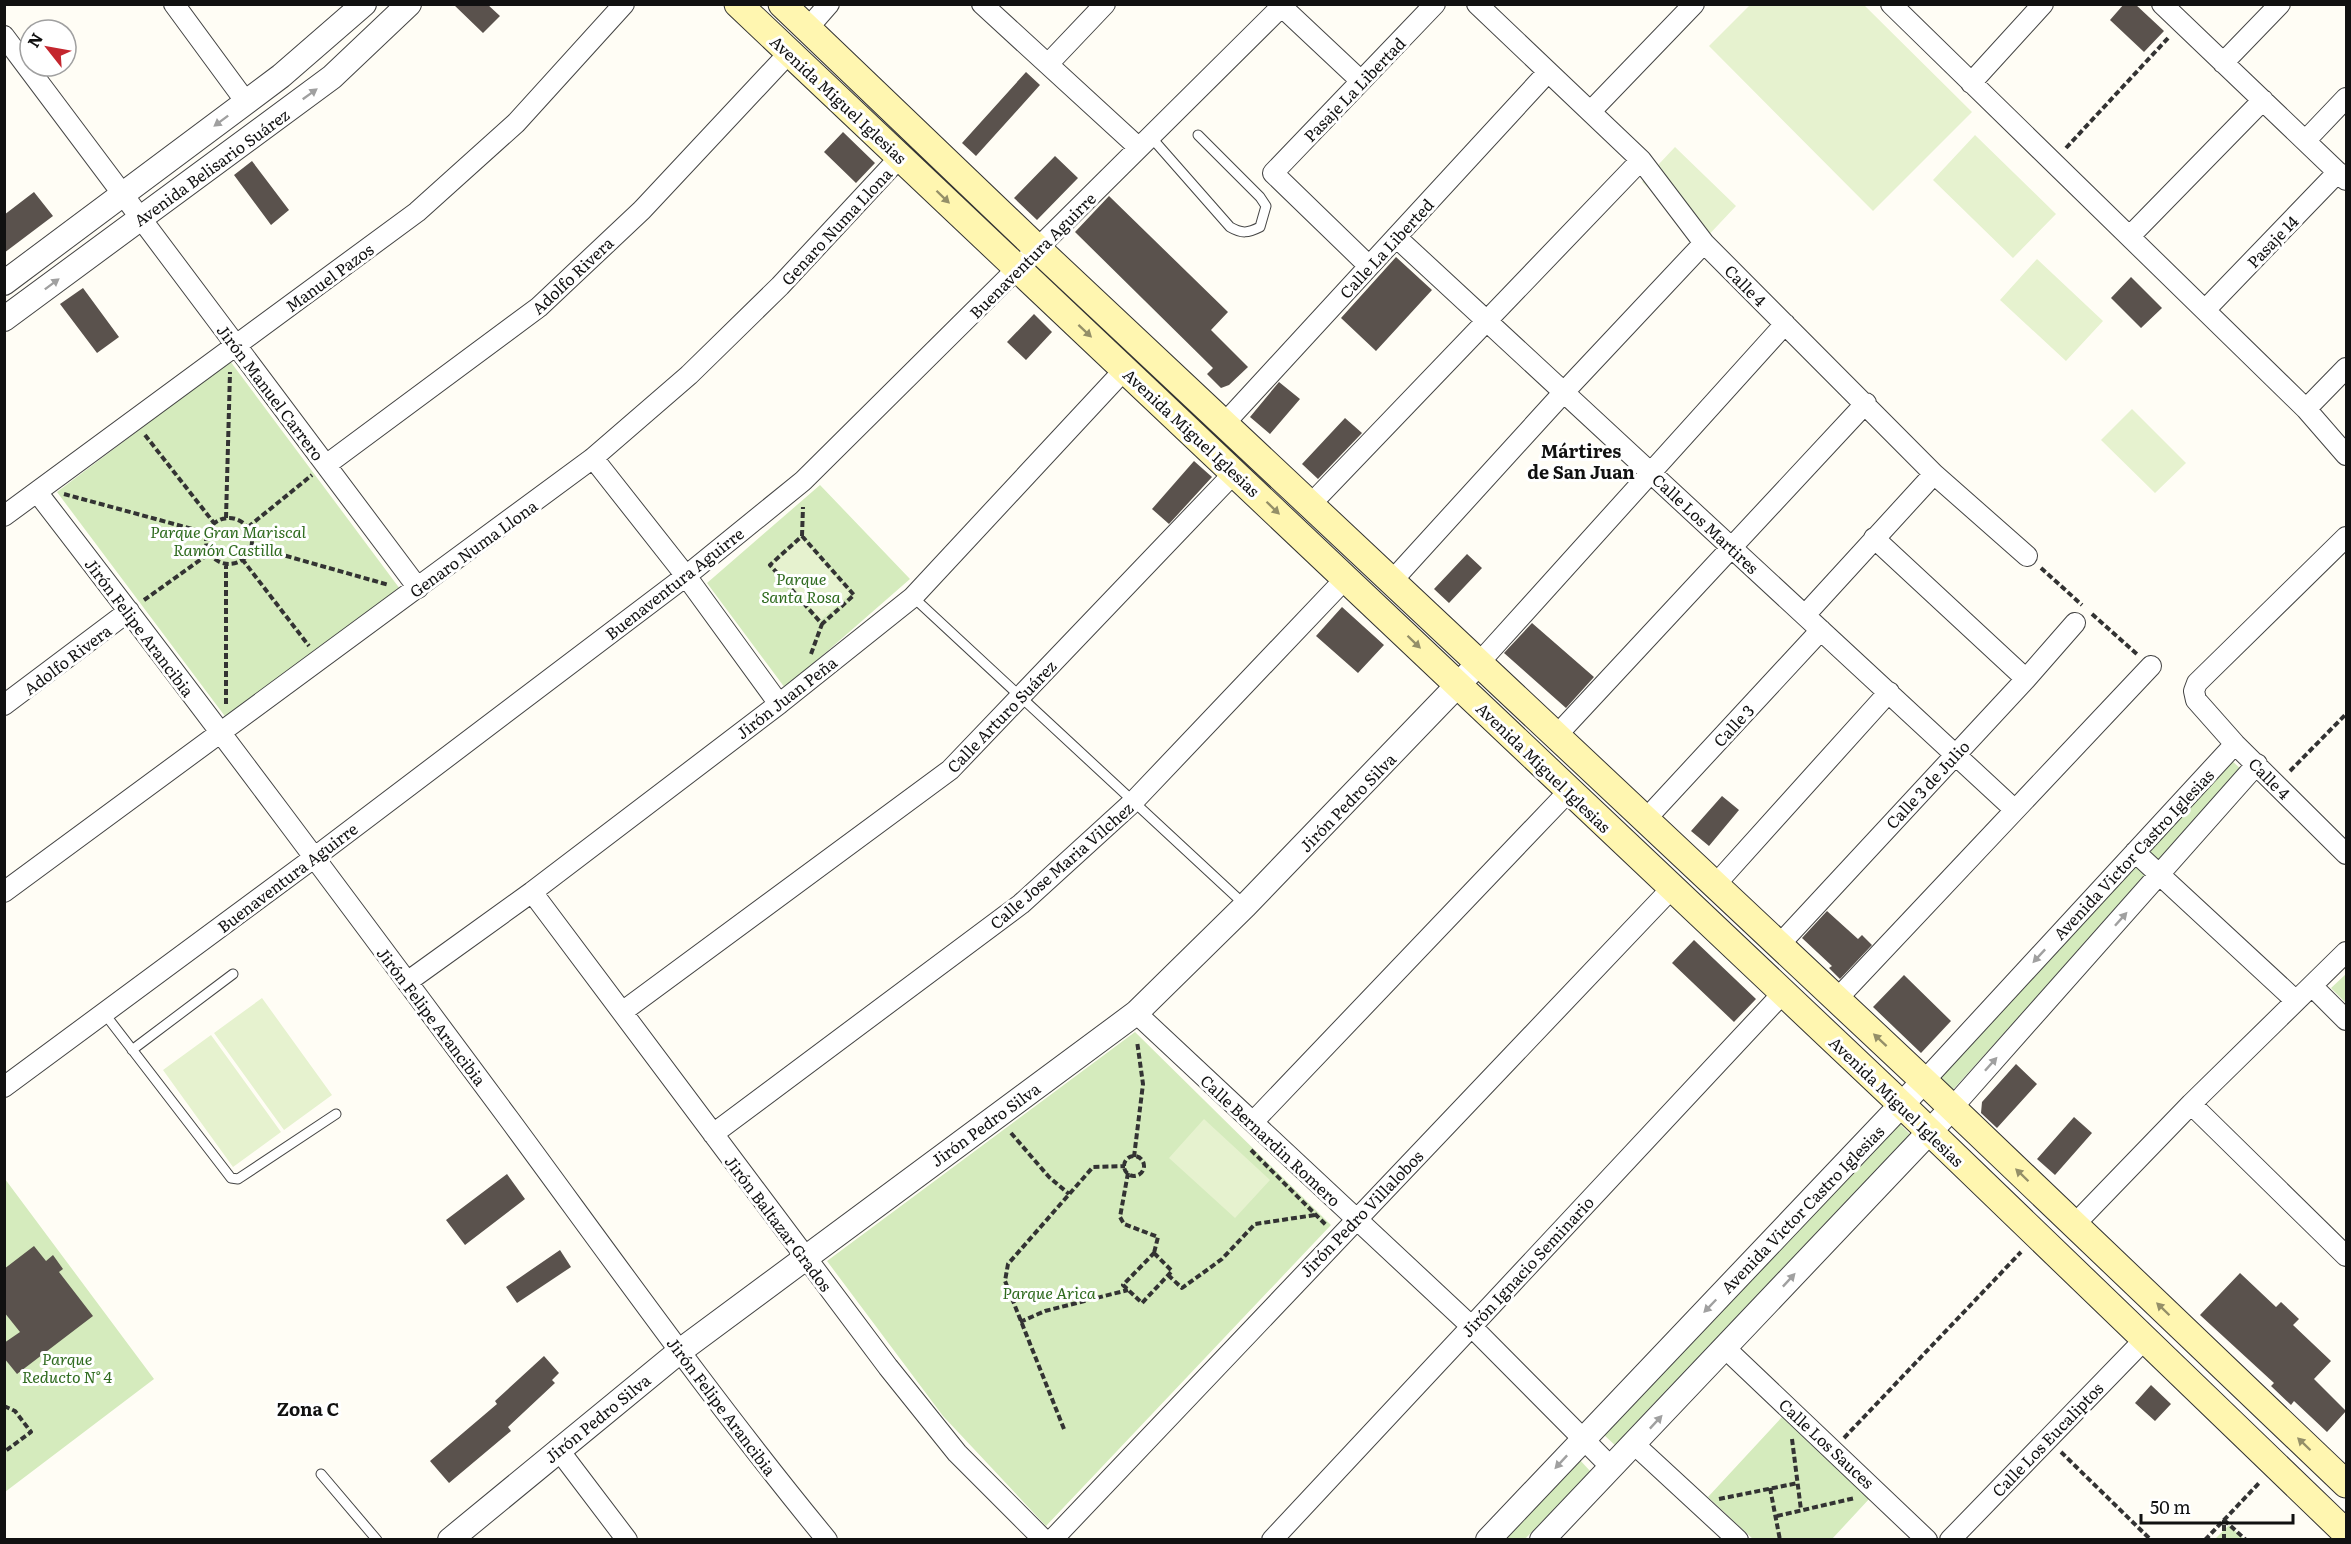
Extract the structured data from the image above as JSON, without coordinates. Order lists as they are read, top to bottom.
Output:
{
  "streets": {
    "main road": ["Avenida Miguel Iglesias"],
    "street": [
      "Pasaje La Libertad",
      "Avenida Belisario Suárez",
      "Genaro Numa Llona",
      "Pasaje 14",
      "Calle La Liberted",
      "Buenaventura Aguirre",
      "Adolfo Rivera",
      "Manuel Pazos",
      "Calle 4",
      "Jirón Manuel Carrero",
      "Calle Los Martires",
      "Jirón Felipe Arancibia",
      "Jirón Juan Peña",
      "Calle Arturo Suárez",
      "Calle 3",
      "Calle 3 de Julio",
      "Jirón Pedro Silva",
      "Avenida Victor Castro Iglesias",
      "Calle Jose Maria Vilchez",
      "Calle Bernardin Romero",
      "Jirón Pedro Villalobos",
      "Jirón Baltazar Grados",
      "Jirón Ignacio Seminario",
      "Calle Los Eucaliptos",
      "Calle Los Sauces"
    ]
  },
  "crossings": [
    ["Pasaje La Libertad", "Calle La Liberted"],
    ["Avenida Miguel Iglesias", "Genaro Numa Llona"],
    ["Avenida Miguel Iglesias", "Calle La Liberted"],
    ["Avenida Miguel Iglesias", "Buenaventura Aguirre"],
    ["Avenida Miguel Iglesias", "Adolfo Rivera"],
    ["Avenida Miguel Iglesias", "Jirón Juan Peña"],
    ["Avenida Miguel Iglesias", "Calle Arturo Suárez"],
    ["Avenida Miguel Iglesias", "Calle 3"],
    ["Avenida Miguel Iglesias", "Calle 3 de Julio"],
    ["Avenida Miguel Iglesias", "Jirón Pedro Silva"],
    ["Avenida Miguel Iglesias", "Avenida Victor Castro Iglesias"],
    ["Avenida Miguel Iglesias", "Calle Jose Maria Vilchez"],
    ["Avenida Miguel Iglesias", "Jirón Pedro Villalobos"],
    ["Avenida Miguel Iglesias", "Jirón Ignacio Seminario"],
    ["Avenida Miguel Iglesias", "Calle Los Eucaliptos"],
    ["Avenida Belisario Suárez", "Jirón Manuel Carrero"],
    ["Genaro Numa Llona", "Jirón Manuel Carrero"],
    ["Genaro Numa Llona", "Jirón Felipe Arancibia"],
    ["Calle La Liberted", "Calle 4"],
    ["Calle La Liberted", "Calle Los Martires"],
    ["Buenaventura Aguirre", "Jirón Felipe Arancibia"],
    ["Adolfo Rivera", "Jirón Manuel Carrero"],
    ["Adolfo Rivera", "Jirón Felipe Arancibia"],
    ["Manuel Pazos", "Jirón Manuel Carrero"],
    ["Manuel Pazos", "Jirón Felipe Arancibia"],
    ["Calle 4", "Avenida Victor Castro Iglesias"],
    ["Calle Los Martires", "Calle 3"],
    ["Calle Los Martires", "Calle 3 de Julio"],
    ["Jirón Felipe Arancibia", "Jirón Juan Peña"],
    ["Jirón Felipe Arancibia", "Jirón Pedro Silva"],
    ["Jirón Juan Peña", "Jirón Baltazar Grados"],
    ["Calle Arturo Suárez", "Jirón Baltazar Grados"],
    ["Jirón Pedro Silva", "Calle Bernardin Romero"],
    ["Jirón Pedro Silva", "Jirón Baltazar Grados"],
    ["Avenida Victor Castro Iglesias", "Calle Bernardin Romero"],
    ["Avenida Victor Castro Iglesias", "Calle Los Sauces"],
    ["Calle Jose Maria Vilchez", "Jirón Baltazar Grados"],
    ["Calle Bernardin Romero", "Jirón Pedro Villalobos"],
    ["Calle Bernardin Romero", "Jirón Ignacio Seminario"]
  ],
  "districts": ["Mártires de San Juan", "Zona C"],
  "parks": [
    "Parque Gran Mariscal Ramón Castilla",
    "Parque Santa Rosa",
    "Parque Arica",
    "Parque Reducto N° 4"
  ],
  "scale_bar": "50 m",
  "north": "top left"
}
